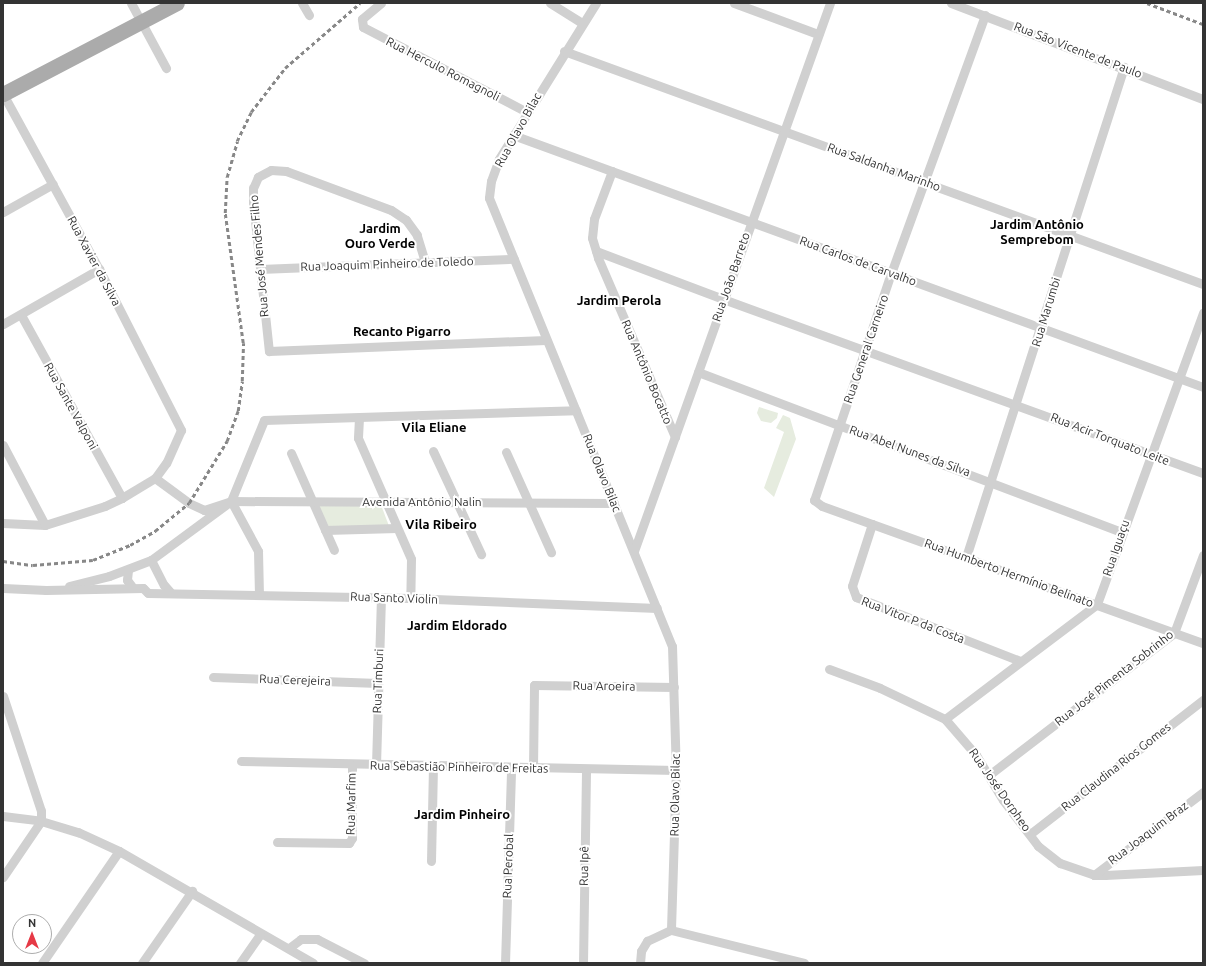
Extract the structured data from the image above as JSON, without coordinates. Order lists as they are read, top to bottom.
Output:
{
  "streets": {
    "street": [
      "Rua São Vicente de Paulo",
      "Rua Herculo Romagnoli",
      "Rua Olavo Bilac",
      "Rua Saldanha Marinho",
      "Rua José Mendes Filho",
      "Rua Xavier da Silva",
      "Rua Carlos de Carvalho",
      "Rua Joaquim Pinheiro de Toledo",
      "Rua João Barreto",
      "Rua Marumbi",
      "Rua General Carneiro",
      "Rua Antônio Bocatto",
      "Rua Sante Valponi",
      "Rua Acir Torquato Leite",
      "Rua Abel Nunes da Silva",
      "Avenida Antônio Nalin",
      "Rua Iguaçu",
      "Rua Humberto Hermínio Belinato",
      "Rua Santo Violin",
      "Rua Vitor P da Costa",
      "Rua José Pimenta Sobrinho",
      "Rua Cerejeira",
      "Rua Timburi",
      "Rua Aroeira",
      "Rua Sebastião Pinheiro de Freitas",
      "Rua Claudina Rios Gomes",
      "Rua José Dorpheo",
      "Rua Marfim",
      "Rua Joaquim Braz",
      "Rua Perobal",
      "Rua Ipê"
    ]
  },
  "crossings": [
    ["Rua São Vicente de Paulo", "Rua Marumbi"],
    ["Rua São Vicente de Paulo", "Rua General Carneiro"],
    ["Rua Herculo Romagnoli", "Rua Olavo Bilac"],
    ["Rua Olavo Bilac", "Rua Saldanha Marinho"],
    ["Rua Olavo Bilac", "Rua José Mendes Filho"],
    ["Rua Olavo Bilac", "Rua Carlos de Carvalho"],
    ["Rua Olavo Bilac", "Rua Joaquim Pinheiro de Toledo"],
    ["Rua Olavo Bilac", "Rua João Barreto"],
    ["Rua Olavo Bilac", "Avenida Antônio Nalin"],
    ["Rua Olavo Bilac", "Rua Santo Violin"],
    ["Rua Olavo Bilac", "Rua Aroeira"],
    ["Rua Olavo Bilac", "Rua Sebastião Pinheiro de Freitas"],
    ["Rua Saldanha Marinho", "Rua João Barreto"],
    ["Rua Saldanha Marinho", "Rua Marumbi"],
    ["Rua Saldanha Marinho", "Rua General Carneiro"],
    ["Rua José Mendes Filho", "Rua Joaquim Pinheiro de Toledo"],
    ["Rua Carlos de Carvalho", "Rua João Barreto"],
    ["Rua Carlos de Carvalho", "Rua Marumbi"],
    ["Rua Carlos de Carvalho", "Rua General Carneiro"],
    ["Rua Carlos de Carvalho", "Rua Antônio Bocatto"],
    ["Rua Carlos de Carvalho", "Rua Iguaçu"],
    ["Rua João Barreto", "Rua Antônio Bocatto"],
    ["Rua João Barreto", "Rua Acir Torquato Leite"],
    ["Rua João Barreto", "Rua Abel Nunes da Silva"],
    ["Rua Marumbi", "Rua Acir Torquato Leite"],
    ["Rua Marumbi", "Rua Abel Nunes da Silva"],
    ["Rua Marumbi", "Rua Humberto Hermínio Belinato"],
    ["Rua General Carneiro", "Rua Acir Torquato Leite"],
    ["Rua General Carneiro", "Rua Abel Nunes da Silva"],
    ["Rua General Carneiro", "Rua Humberto Hermínio Belinato"],
    ["Rua Antônio Bocatto", "Rua Acir Torquato Leite"],
    ["Rua Acir Torquato Leite", "Rua Iguaçu"],
    ["Rua Abel Nunes da Silva", "Rua Iguaçu"],
    ["Rua Iguaçu", "Rua Humberto Hermínio Belinato"],
    ["Rua Humberto Hermínio Belinato", "Rua Vitor P da Costa"],
    ["Rua Humberto Hermínio Belinato", "Rua José Pimenta Sobrinho"],
    ["Rua Santo Violin", "Rua Timburi"],
    ["Rua José Pimenta Sobrinho", "Rua José Dorpheo"],
    ["Rua Cerejeira", "Rua Timburi"],
    ["Rua Timburi", "Rua Sebastião Pinheiro de Freitas"],
    ["Rua Aroeira", "Rua Sebastião Pinheiro de Freitas"],
    ["Rua Sebastião Pinheiro de Freitas", "Rua Marfim"],
    ["Rua Sebastião Pinheiro de Freitas", "Rua Perobal"],
    ["Rua Sebastião Pinheiro de Freitas", "Rua Ipê"],
    ["Rua Claudina Rios Gomes", "Rua José Dorpheo"],
    ["Rua José Dorpheo", "Rua Joaquim Braz"]
  ],
  "districts": [
    "Jardim Antônio Semprebom",
    "Jardim Ouro Verde",
    "Jardim Perola",
    "Recanto Pigarro",
    "Vila Eliane",
    "Vila Ribeiro",
    "Jardim Eldorado",
    "Jardim Pinheiro"
  ],
  "north": "top"
}
